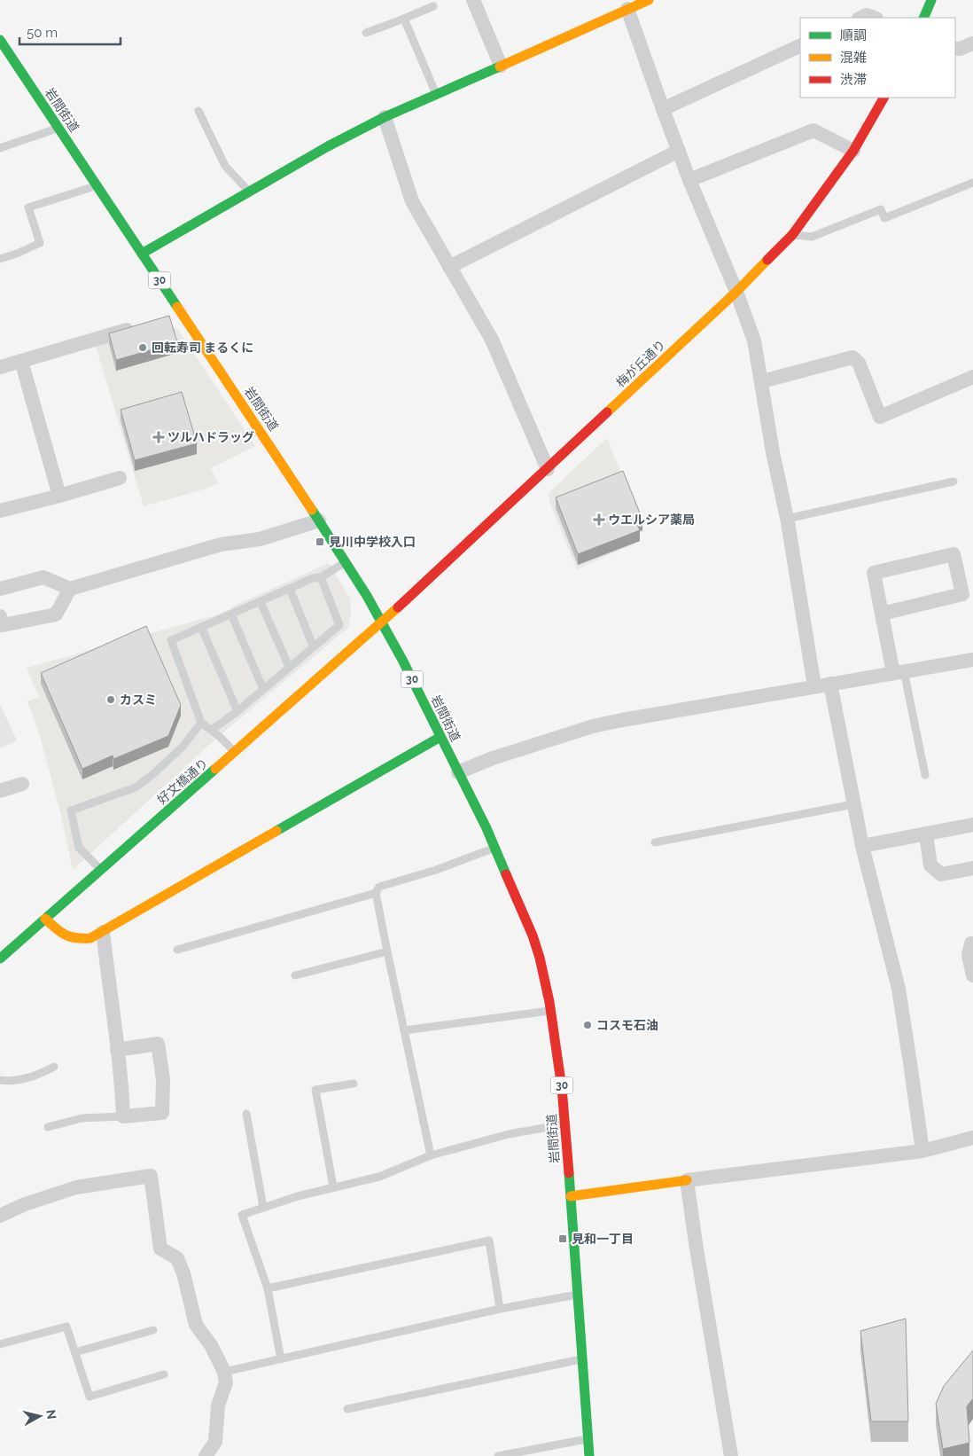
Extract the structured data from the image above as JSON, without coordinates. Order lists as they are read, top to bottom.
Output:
{
  "streets": {
    "street": [
      "岩間街道",
      "30",
      "梅が丘通り",
      "好文橋通り"
    ]
  },
  "crossings": [
    ["岩間街道", "梅が丘通り"],
    ["岩間街道", "好文橋通り"],
    ["梅が丘通り", "好文橋通り"]
  ],
  "places": {
    "other": ["回転寿司 まるくに", "カスミ", "コスモ石油"],
    "health": ["ツルハドラッグ", "ウエルシア薬局"],
    "transit": ["見川中学校入口", "見和一丁目"]
  },
  "legend": ["順調", "混雑", "渋滞"],
  "scale_bar": "50 m",
  "north": "right"
}
